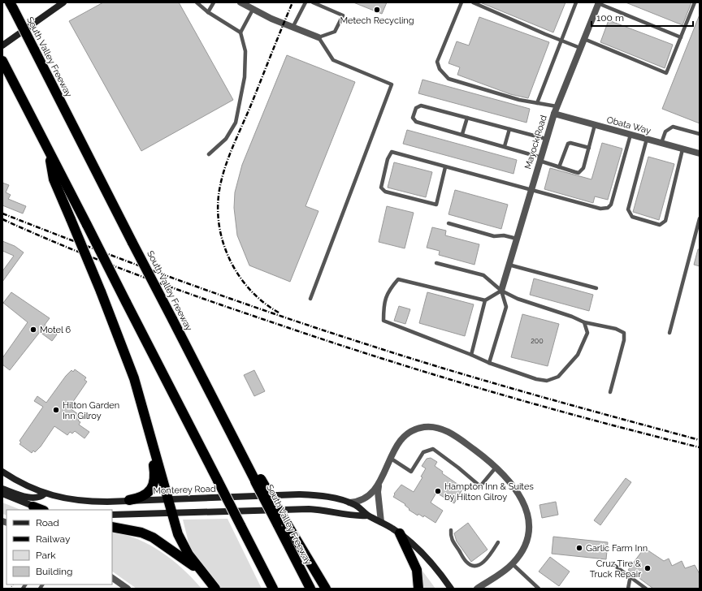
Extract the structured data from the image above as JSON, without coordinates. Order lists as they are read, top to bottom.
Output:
{
  "streets": {
    "highway": ["South Valley Freeway"],
    "main road": ["Monterey Road"],
    "street": ["Obata Way", "Mayock Road"]
  },
  "crossings": [
    ["Obata Way", "Mayock Road"]
  ],
  "places": [
    "Metech Recycling",
    "Motel 6",
    "Hilton Garden Inn Gilroy",
    "Hampton Inn & Suites by Hilton Gilroy",
    "Garlic Farm Inn",
    "Cruz Tire & Truck Repair"
  ],
  "house_numbers": ["200"],
  "legend": [
    "Road",
    "Railway",
    "Park",
    "Building"
  ],
  "scale_bar": "100 m"
}
